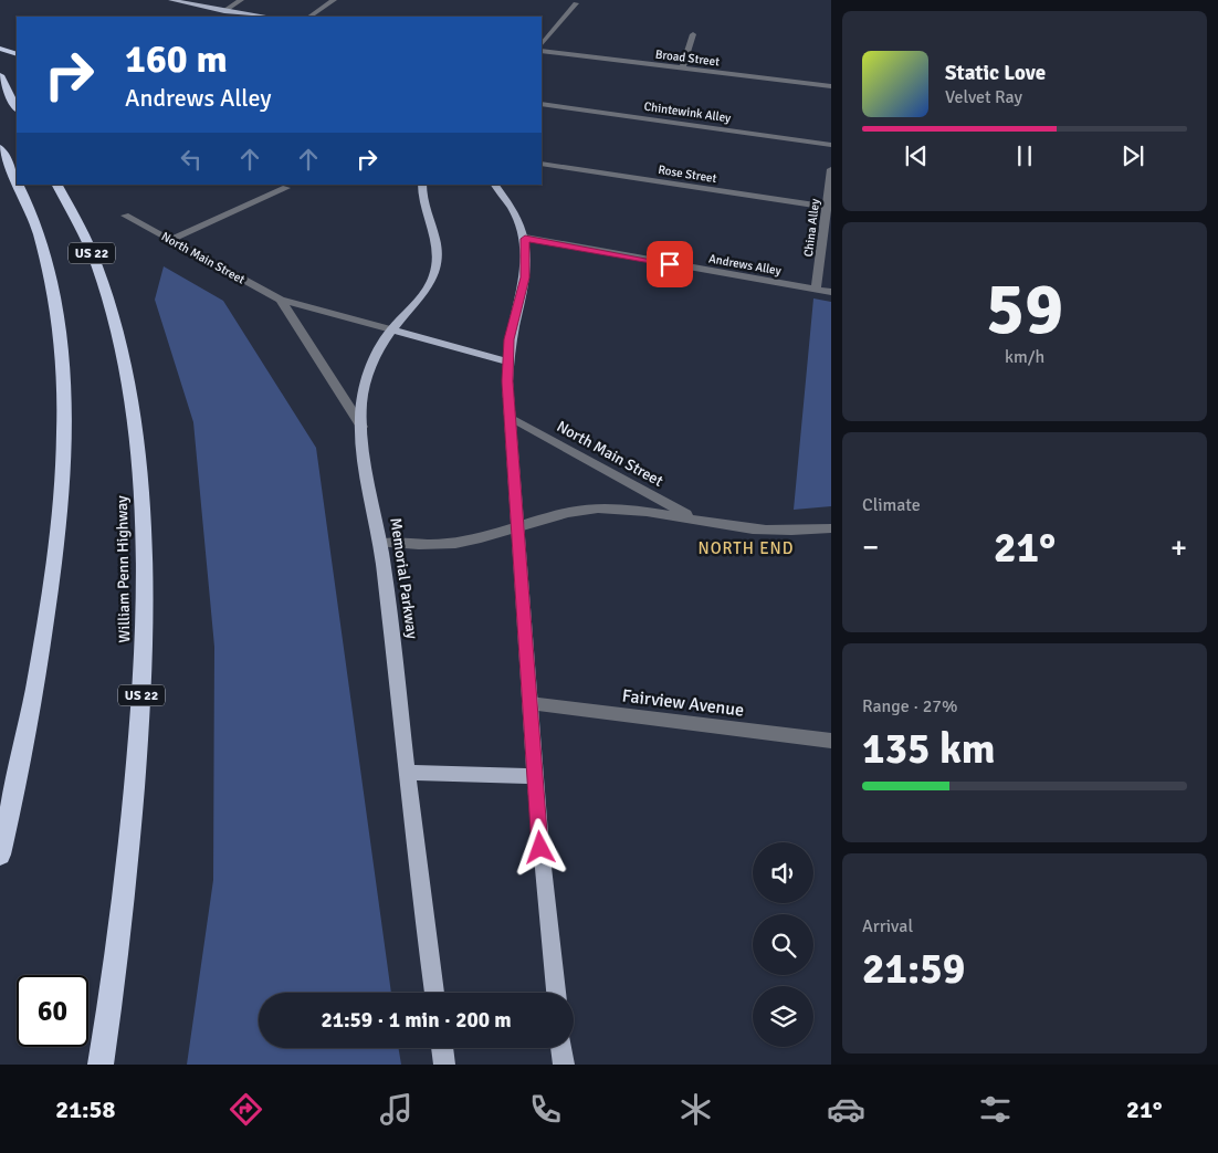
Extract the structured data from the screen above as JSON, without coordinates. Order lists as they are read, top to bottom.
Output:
{
  "streets": {
    "highway": ["US 22", "William Penn Highway"],
    "main road": ["Memorial Parkway"],
    "street": [
      "Broad Street",
      "Chintewink Alley",
      "Rose Street",
      "China Alley",
      "North Main Street",
      "Andrews Alley",
      "Fairview Avenue"
    ]
  },
  "crossings": [
    ["Rose Street", "China Alley"],
    ["China Alley", "Andrews Alley"],
    ["North Main Street", "Memorial Parkway"]
  ],
  "districts": ["NORTH END"],
  "page": {
    "turn": ["160 m", "Andrews Alley"],
    "song": ["Static Love", "Velvet Ray"],
    "tile": [
      ["59", "km/h"],
      "Climate",
      ["Range · 27%", "135 km"],
      ["Arrival", "21:59"]
    ],
    "heat": ["−", "21°", "+"],
    "limit": "60",
    "trip": "21:59 · 1 min · 200 m",
    "tabs": ["21:58", "21°"]
  }
}
